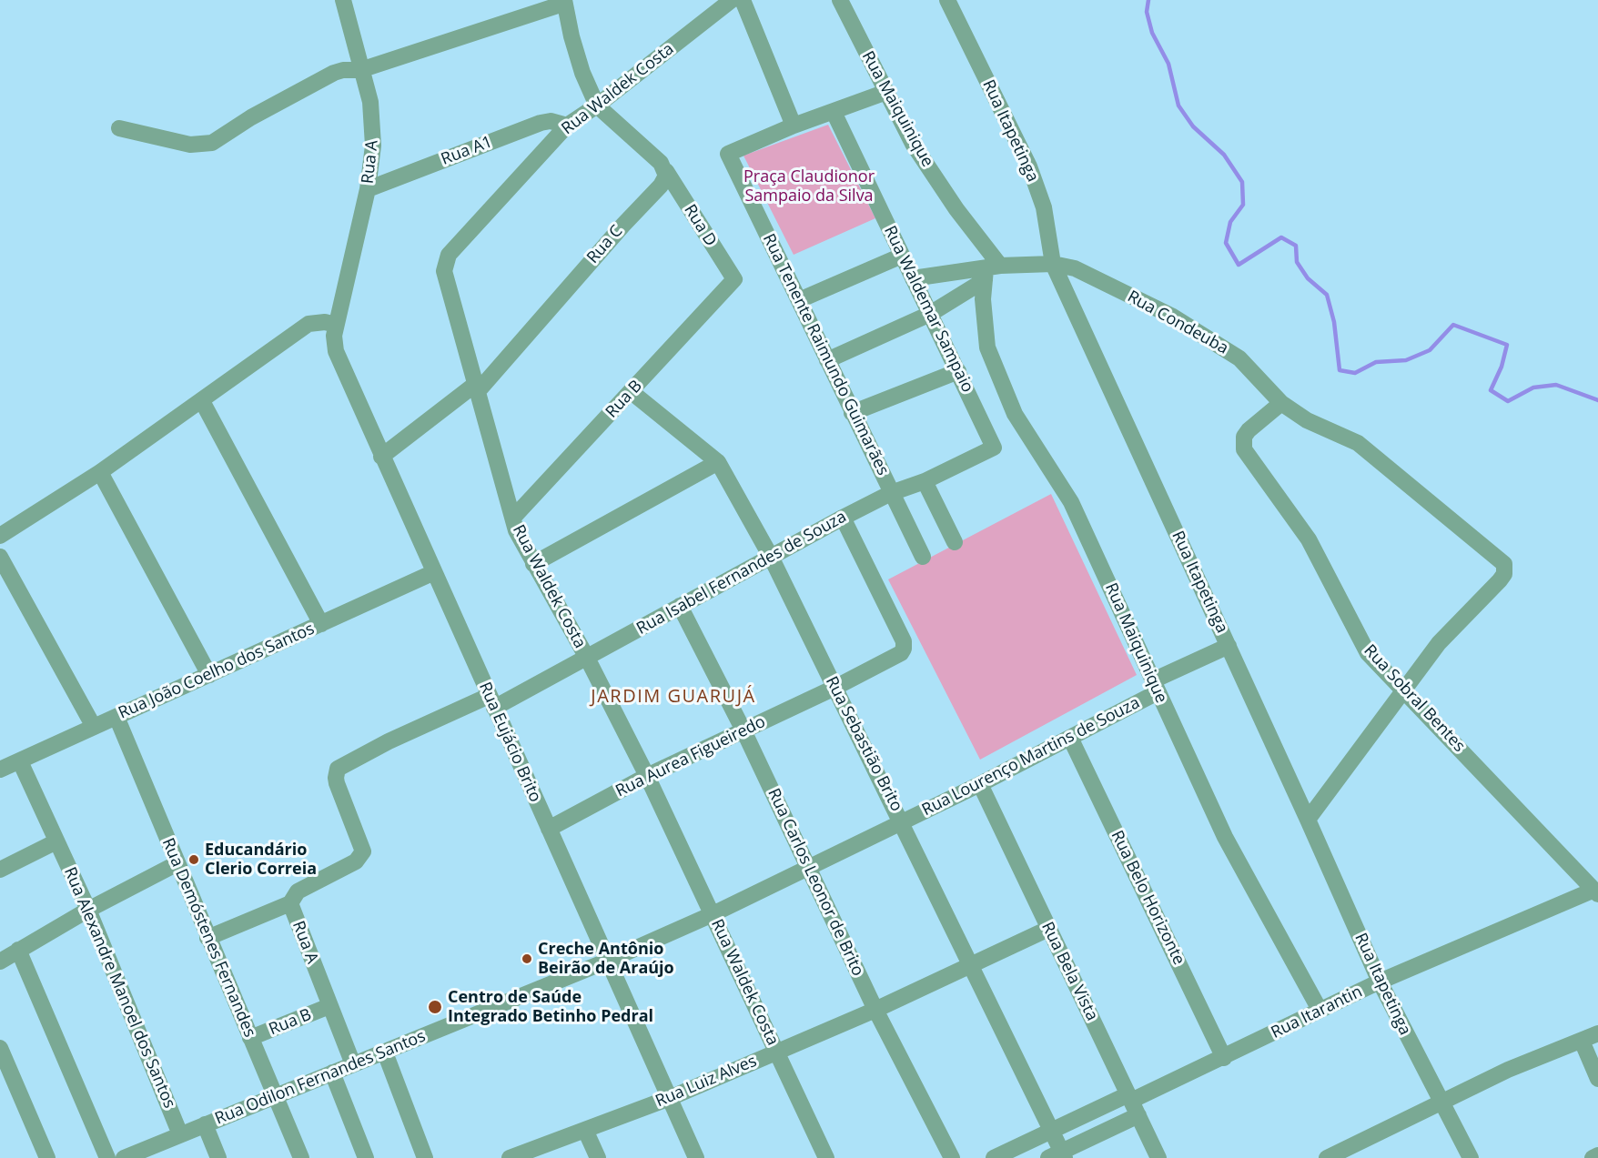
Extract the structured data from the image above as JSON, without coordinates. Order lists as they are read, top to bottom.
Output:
{
  "streets": {
    "street": [
      "Rua Waldek Costa",
      "Rua Maiquinique",
      "Rua Itapetinga",
      "Rua A1",
      "Rua A",
      "Rua D",
      "Rua C",
      "Rua Waldemar Sampaio",
      "Rua Condeuba",
      "Rua Tenente Raimundo Guimarães",
      "Rua B",
      "Rua Isabel Fernandes de Souza",
      "Rua João Coelho dos Santos",
      "Rua Sobral Bentes",
      "Rua Eujácio Brito",
      "Rua Sebastião Brito",
      "Rua Aurea Figueiredo",
      "Rua Lourenço Martins de Souza",
      "Rua Carlos Leonor de Brito",
      "Rua Belo Horizonte",
      "Rua Demóstenes Fernandes",
      "Rua Bela Vista",
      "Rua Alexandre Manoel dos Santos",
      "Rua Itarantin",
      "Rua Odilon Fernandes Santos",
      "Rua Luiz Alves"
    ]
  },
  "crossings": [
    ["Rua Waldek Costa", "Rua A1"],
    ["Rua Waldek Costa", "Rua C"],
    ["Rua Waldek Costa", "Rua B"],
    ["Rua Waldek Costa", "Rua Isabel Fernandes de Souza"],
    ["Rua Waldek Costa", "Rua Aurea Figueiredo"],
    ["Rua Waldek Costa", "Rua Lourenço Martins de Souza"],
    ["Rua Waldek Costa", "Rua Luiz Alves"],
    ["Rua Maiquinique", "Rua Condeuba"],
    ["Rua Maiquinique", "Rua Lourenço Martins de Souza"],
    ["Rua Maiquinique", "Rua Itarantin"],
    ["Rua Itapetinga", "Rua Condeuba"],
    ["Rua Itapetinga", "Rua Lourenço Martins de Souza"],
    ["Rua Itapetinga", "Rua Itarantin"],
    ["Rua A1", "Rua A"],
    ["Rua A", "Rua B"],
    ["Rua A", "Rua Isabel Fernandes de Souza"],
    ["Rua A", "Rua Eujácio Brito"],
    ["Rua A", "Rua Demóstenes Fernandes"],
    ["Rua A", "Rua Odilon Fernandes Santos"],
    ["Rua D", "Rua C"],
    ["Rua D", "Rua B"],
    ["Rua C", "Rua Eujácio Brito"],
    ["Rua Waldemar Sampaio", "Rua Condeuba"],
    ["Rua Waldemar Sampaio", "Rua Isabel Fernandes de Souza"],
    ["Rua Condeuba", "Rua Sobral Bentes"],
    ["Rua Tenente Raimundo Guimarães", "Rua Isabel Fernandes de Souza"],
    ["Rua B", "Rua Sebastião Brito"],
    ["Rua B", "Rua Demóstenes Fernandes"],
    ["Rua Isabel Fernandes de Souza", "Rua Eujácio Brito"],
    ["Rua Isabel Fernandes de Souza", "Rua Sebastião Brito"],
    ["Rua Isabel Fernandes de Souza", "Rua Aurea Figueiredo"],
    ["Rua Isabel Fernandes de Souza", "Rua Carlos Leonor de Brito"],
    ["Rua João Coelho dos Santos", "Rua Eujácio Brito"],
    ["Rua João Coelho dos Santos", "Rua Demóstenes Fernandes"],
    ["Rua João Coelho dos Santos", "Rua Alexandre Manoel dos Santos"],
    ["Rua Sobral Bentes", "Rua Itarantin"],
    ["Rua Eujácio Brito", "Rua Aurea Figueiredo"],
    ["Rua Eujácio Brito", "Rua Lourenço Martins de Souza"],
    ["Rua Eujácio Brito", "Rua Odilon Fernandes Santos"],
    ["Rua Eujácio Brito", "Rua Luiz Alves"],
    ["Rua Sebastião Brito", "Rua Aurea Figueiredo"],
    ["Rua Sebastião Brito", "Rua Lourenço Martins de Souza"],
    ["Rua Sebastião Brito", "Rua Luiz Alves"],
    ["Rua Aurea Figueiredo", "Rua Carlos Leonor de Brito"],
    ["Rua Lourenço Martins de Souza", "Rua Carlos Leonor de Brito"],
    ["Rua Lourenço Martins de Souza", "Rua Belo Horizonte"],
    ["Rua Lourenço Martins de Souza", "Rua Bela Vista"],
    ["Rua Lourenço Martins de Souza", "Rua Odilon Fernandes Santos"],
    ["Rua Carlos Leonor de Brito", "Rua Luiz Alves"],
    ["Rua Belo Horizonte", "Rua Itarantin"],
    ["Rua Demóstenes Fernandes", "Rua Odilon Fernandes Santos"],
    ["Rua Bela Vista", "Rua Itarantin"],
    ["Rua Bela Vista", "Rua Luiz Alves"],
    ["Rua Alexandre Manoel dos Santos", "Rua Odilon Fernandes Santos"]
  ],
  "districts": ["JARDIM GUARUJÁ"],
  "parks": ["Praça Claudionor Sampaio da Silva"],
  "places": ["Educandário Clerio Correia", "Creche Antônio Beirão de Araújo", "Centro de Saúde Integrado Betinho Pedral"]
}
